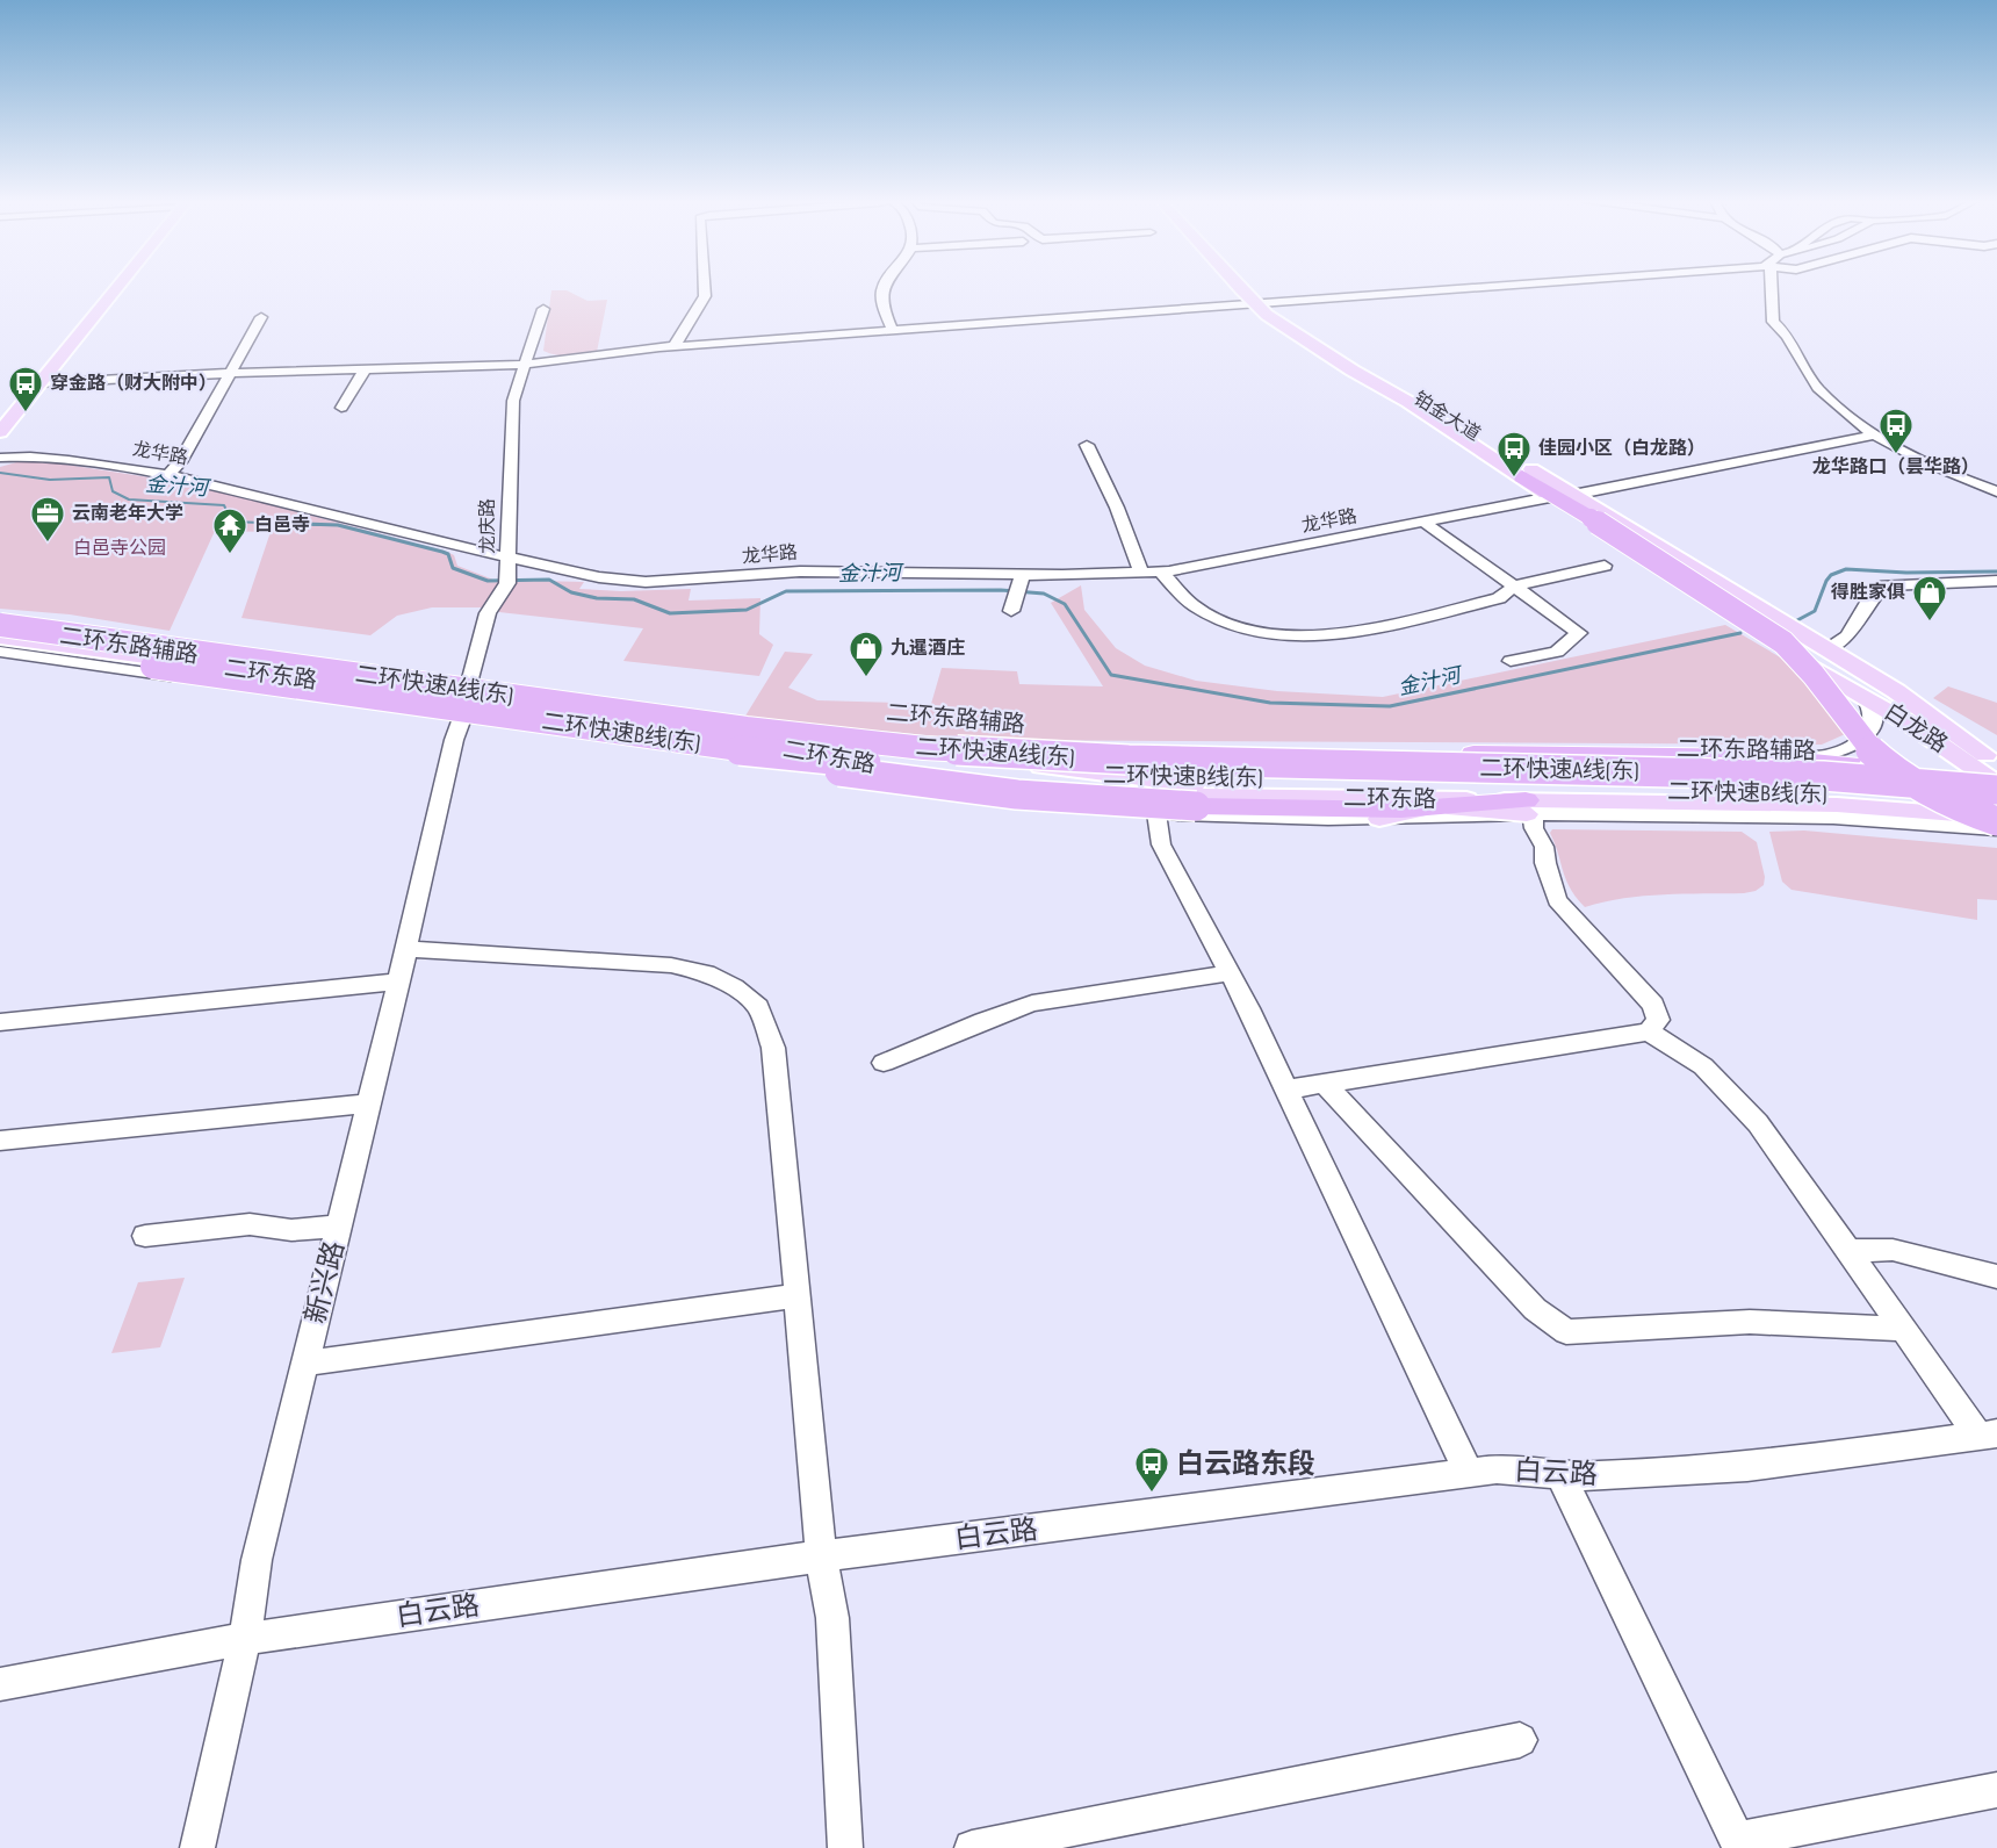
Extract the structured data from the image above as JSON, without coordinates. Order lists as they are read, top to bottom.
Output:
{
  "streets": {
    "highway": ["二环快速A线(东)", "二环快速B线(东)"],
    "main road": ["铂金大道", "二环东路", "白龙路"],
    "street": [
      "龙华路",
      "龙庆路",
      "二环东路辅路",
      "新兴路",
      "白云路"
    ]
  },
  "crossings": [
    ["铂金大道", "龙华路"],
    ["铂金大道", "白龙路"],
    ["龙华路", "龙庆路"],
    ["龙庆路", "二环东路辅路"],
    ["二环东路辅路", "二环东路"],
    ["二环东路辅路", "二环快速A线(东)"],
    ["二环东路辅路", "白龙路"],
    ["二环东路辅路", "二环快速B线(东)"],
    ["二环东路辅路", "新兴路"],
    ["二环东路", "二环快速B线(东)"],
    ["二环快速A线(东)", "白龙路"],
    ["新兴路", "白云路"]
  ],
  "water": ["金汁河"],
  "parks": ["白邑寺公园"],
  "places": {
    "bus stop": [
      "穿金路（财大附中）",
      "龙华路口（昙华路）",
      "佳园小区（白龙路）",
      "白云路东段"
    ],
    "office": ["云南老年大学"],
    "temple": ["白邑寺"],
    "shop": ["得胜家俱", "九暹酒庄"]
  }
}
